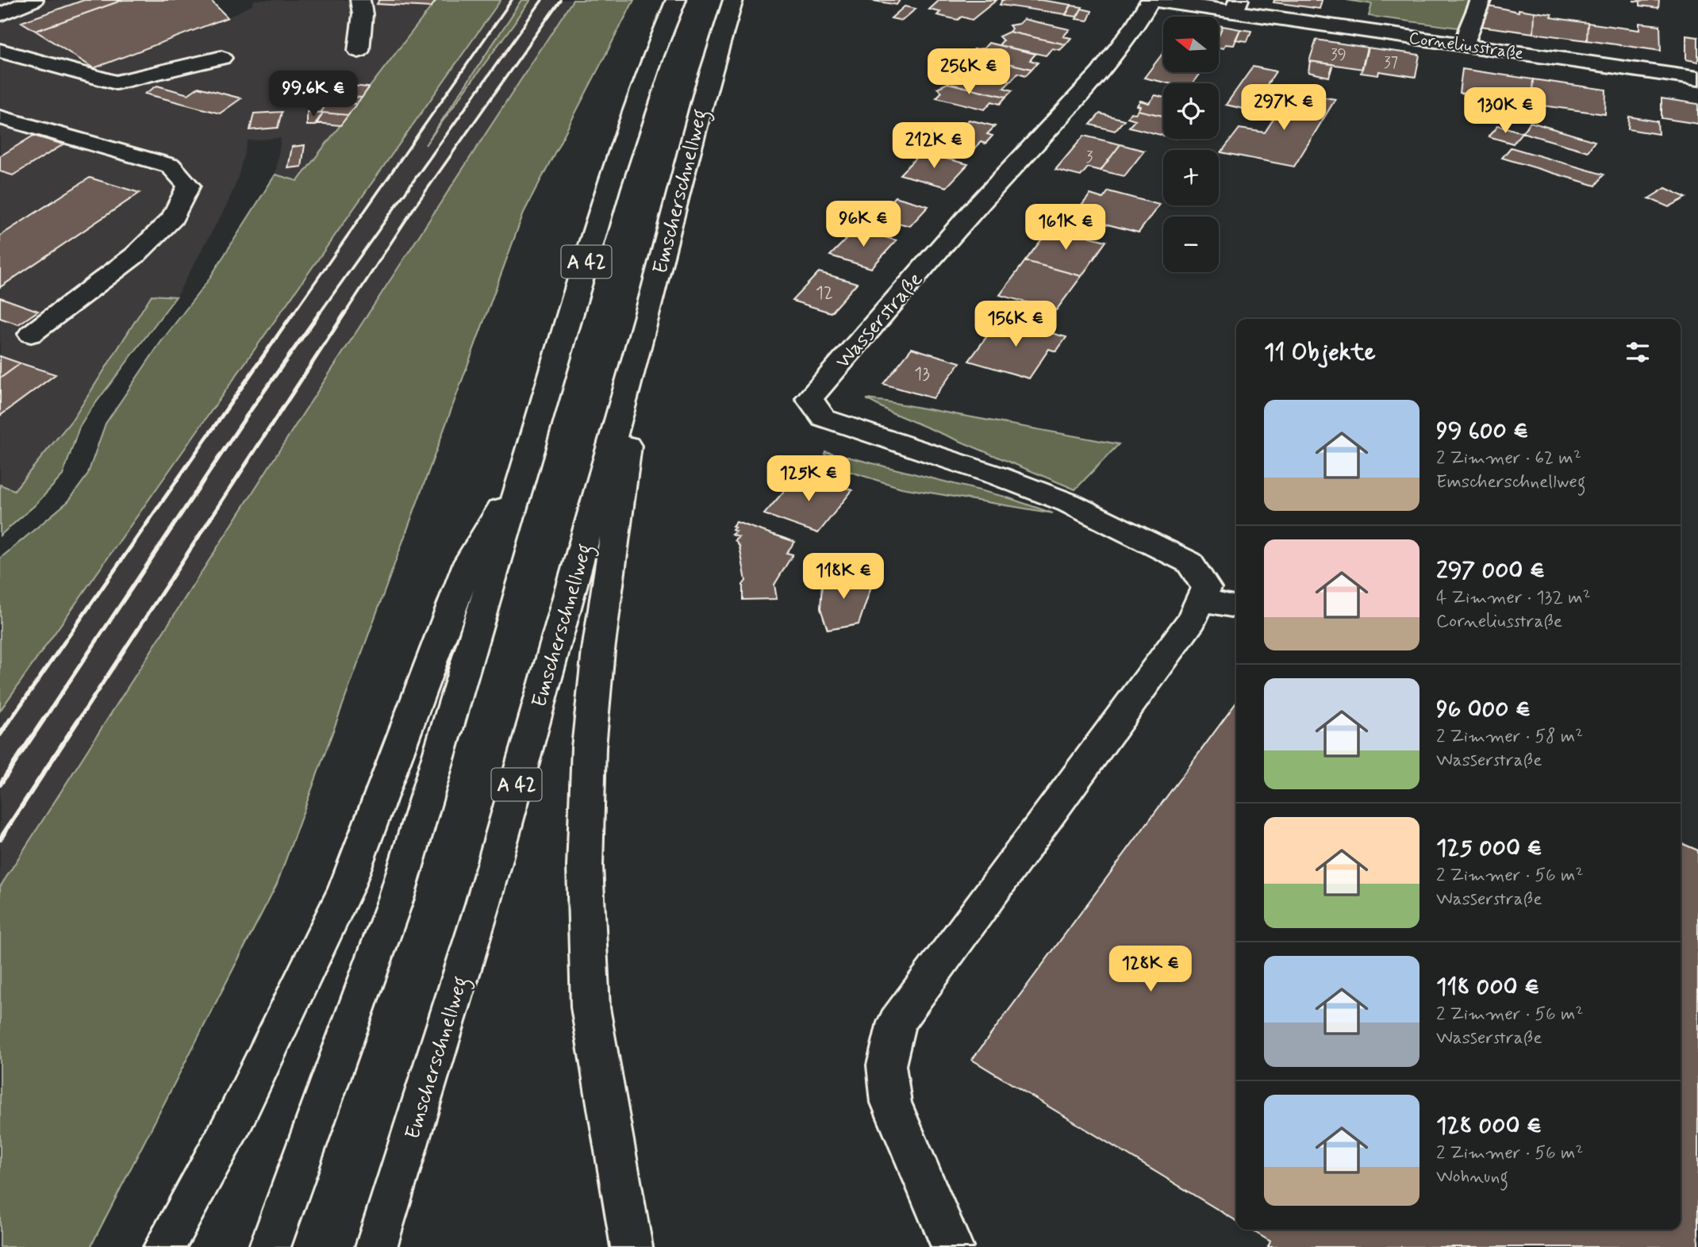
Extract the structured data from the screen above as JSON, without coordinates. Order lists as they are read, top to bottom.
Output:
{
  "streets": {
    "main road": [
      "Corneliusstraße",
      "Emscherschnellweg",
      "A 42",
      "Wasserstraße"
    ]
  },
  "crossings": [
    ["Corneliusstraße", "Wasserstraße"]
  ],
  "house_numbers": [
    "39",
    "37",
    "3",
    "12",
    "13"
  ],
  "north": "left",
  "page": {
    "map_buttons": ["+", "−"],
    "price": [
      "256K €",
      "99.6K €",
      "297K €",
      "130K €",
      "212K €",
      "96K €",
      "161K €",
      "156K €",
      "125K €",
      "118K €",
      "128K €"
    ],
    "heading": "11 Objekte",
    "list": [
      {
        "name": "99 600 €",
        "note": "2 Zimmer · 62 m² · Emscherschnellweg"
      },
      {
        "name": "297 000 €",
        "note": "4 Zimmer · 132 m² · Corneliusstraße"
      },
      {
        "name": "96 000 €",
        "note": "2 Zimmer · 58 m² · Wasserstraße"
      },
      {
        "name": "125 000 €",
        "note": "2 Zimmer · 56 m² · Wasserstraße"
      },
      {
        "name": "118 000 €",
        "note": "2 Zimmer · 56 m² · Wasserstraße"
      },
      {
        "name": "128 000 €",
        "note": "2 Zimmer · 56 m² · Wohnung"
      }
    ]
  }
}
